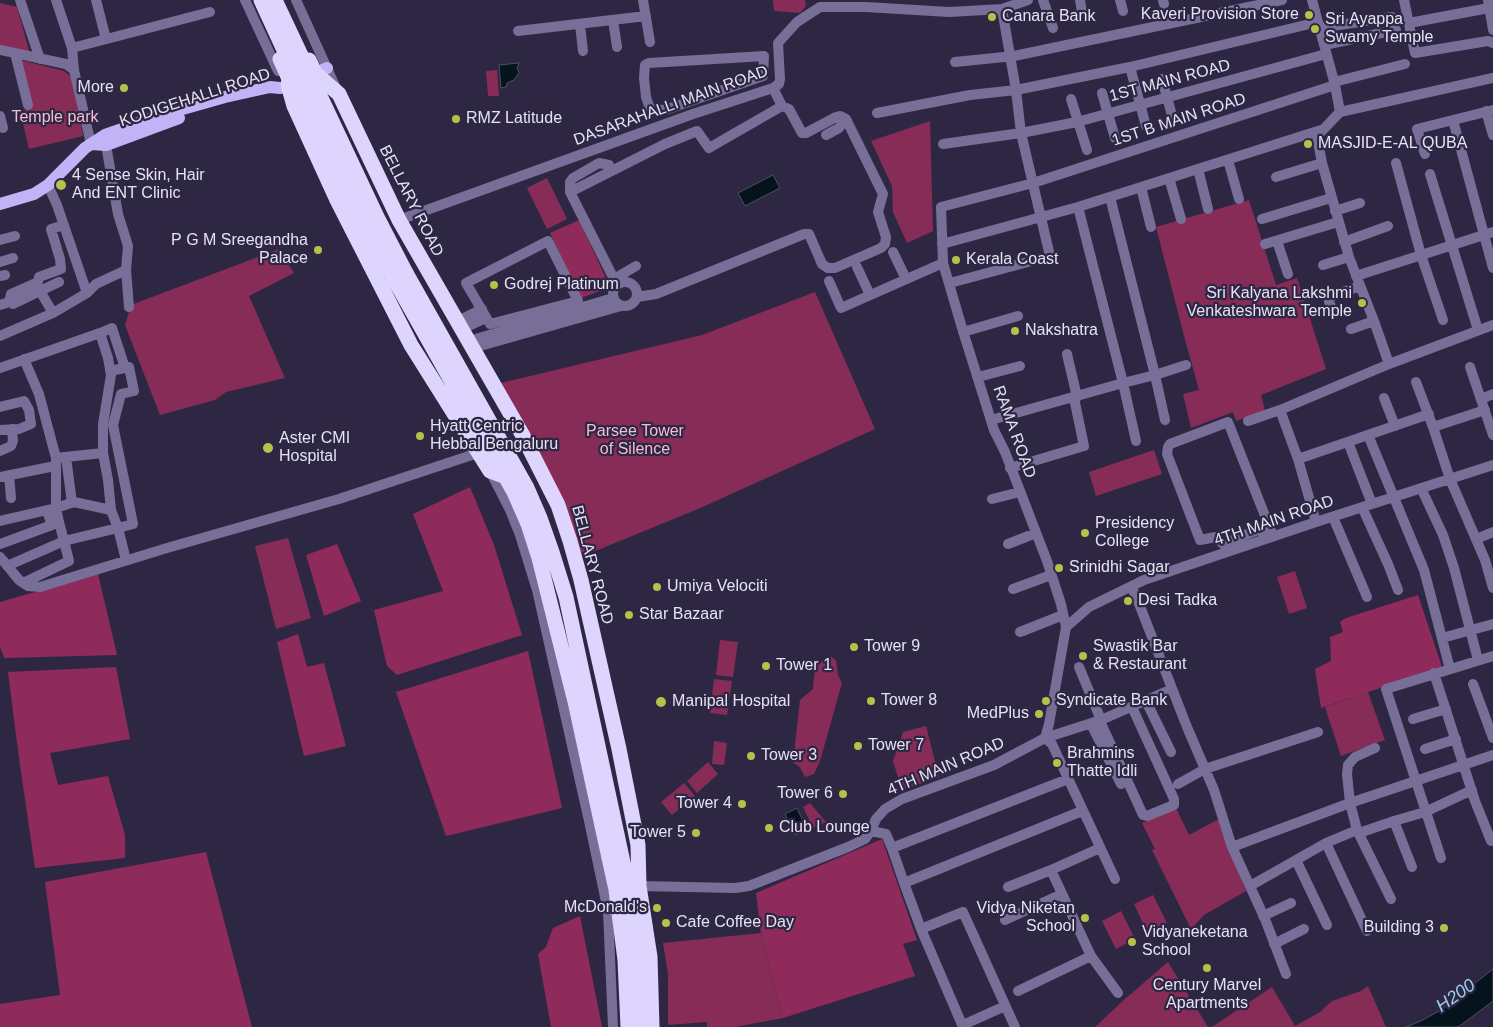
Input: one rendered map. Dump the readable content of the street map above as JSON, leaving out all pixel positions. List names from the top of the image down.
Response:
{
  "streets": {
    "highway": ["BELLARY ROAD"],
    "main road": ["KODIGEHALLI ROAD"],
    "street": [
      "1ST MAIN ROAD",
      "DASARAHALLI MAIN ROAD",
      "1ST B MAIN ROAD",
      "RAMA ROAD",
      "4TH MAIN ROAD"
    ]
  },
  "crossings": [
    ["KODIGEHALLI ROAD", "BELLARY ROAD"],
    ["DASARAHALLI MAIN ROAD", "BELLARY ROAD"],
    ["1ST B MAIN ROAD", "RAMA ROAD"],
    ["BELLARY ROAD", "4TH MAIN ROAD"],
    ["RAMA ROAD", "4TH MAIN ROAD"]
  ],
  "water": ["H200"],
  "parks": ["Temple park", "Parsee Tower of Silence"],
  "places": [
    "Kaveri Provision Store",
    "Canara Bank",
    "Sri Ayappa Swamy Temple",
    "More",
    "RMZ Latitude",
    "MASJID-E-AL QUBA",
    "4 Sense Skin, Hair And ENT Clinic",
    "P G M Sreegandha Palace",
    "Kerala Coast",
    "Godrej Platinum",
    "Sri Kalyana Lakshmi Venkateshwara Temple",
    "Nakshatra",
    "Hyatt Centric Hebbal Bengaluru",
    "Aster CMI Hospital",
    "Presidency College",
    "Srinidhi Sagar",
    "Umiya Velociti",
    "Desi Tadka",
    "Star Bazaar",
    "Tower 9",
    "Swastik Bar & Restaurant",
    "Tower 1",
    "Tower 8",
    "Syndicate Bank",
    "Manipal Hospital",
    "MedPlus",
    "Tower 7",
    "Tower 3",
    "Brahmins Thatte Idli",
    "Tower 6",
    "Tower 4",
    "Club Lounge",
    "Tower 5",
    "McDonald's",
    "Vidya Niketan School",
    "Cafe Coffee Day",
    "Building 3",
    "Vidyaneketana School",
    "Century Marvel Apartments"
  ]
}
